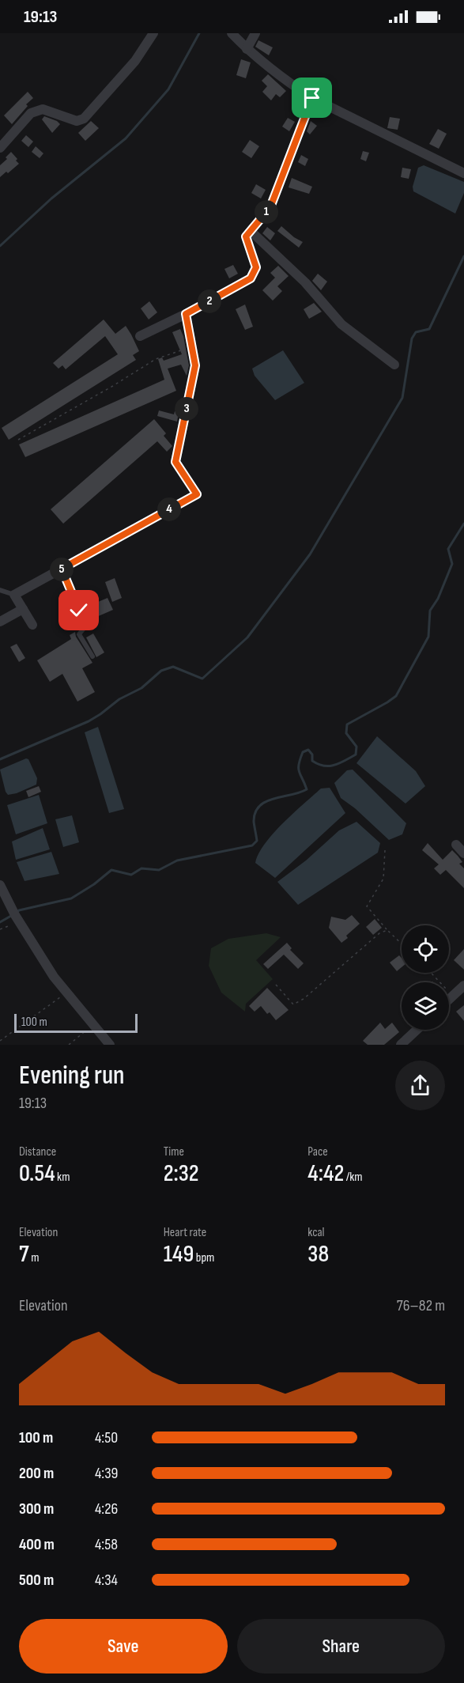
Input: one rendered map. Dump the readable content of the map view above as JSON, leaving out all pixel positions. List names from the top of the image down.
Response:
{
  "scale_bar": "100 m",
  "page": {
    "status": "19:13",
    "pins": [
      "1",
      "2",
      "3",
      "4",
      "5"
    ],
    "scale": "100 m",
    "heading": ["Evening run", "19:13"],
    "stats": [
      ["Distance", "0.54 km"],
      ["Time", "2:32"],
      ["Pace", "4:42 /km"],
      ["Elevation", "7 m"],
      ["Heart rate", "149 bpm"],
      ["kcal", "38"]
    ],
    "chart": ["Elevation", "76–82 m"],
    "list": [
      {
        "name": "100 m",
        "note": "4:50"
      },
      {
        "name": "200 m",
        "note": "4:39"
      },
      {
        "name": "300 m",
        "note": "4:26"
      },
      {
        "name": "400 m",
        "note": "4:58"
      },
      {
        "name": "500 m",
        "note": "4:34"
      }
    ],
    "buttons": ["Save", "Share"]
  }
}
